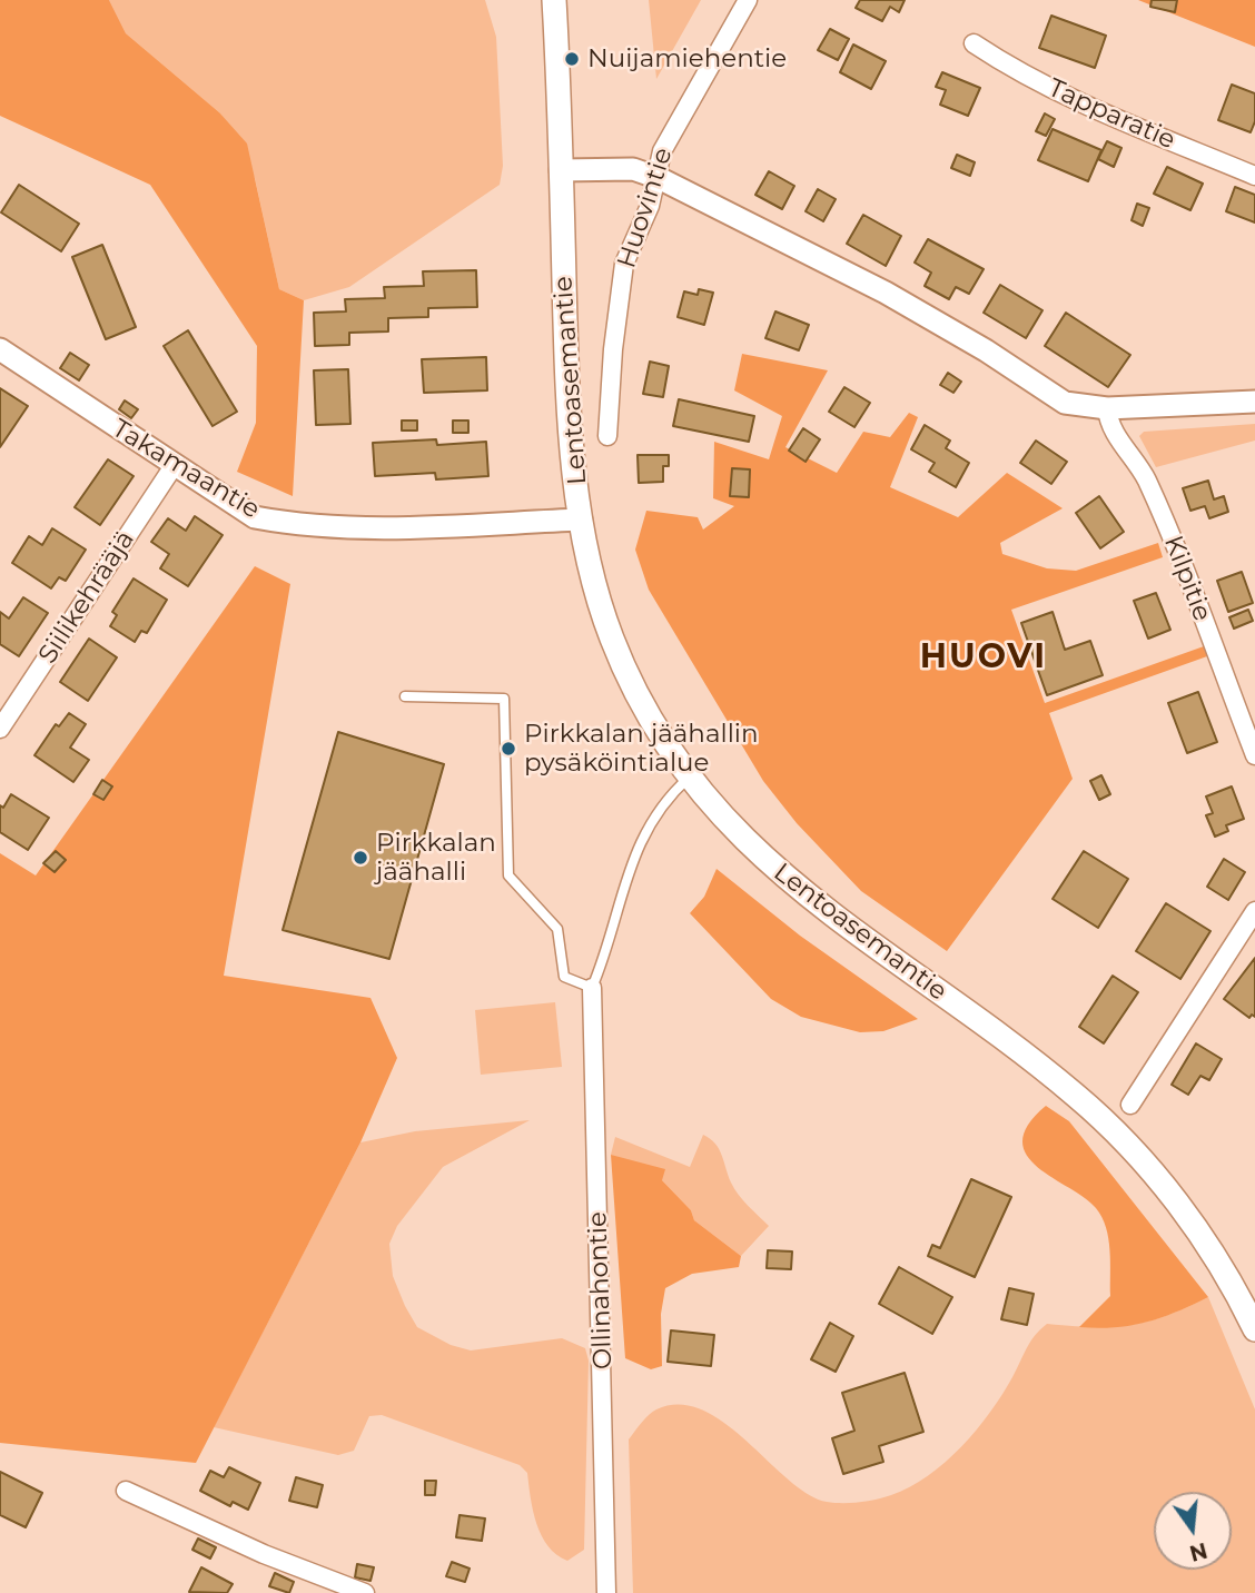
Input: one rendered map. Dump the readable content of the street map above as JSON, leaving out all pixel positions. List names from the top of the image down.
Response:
{
  "streets": {
    "main road": ["Lentoasemantie"],
    "street": [
      "Tapparatie",
      "Huovintie",
      "Takamaantie",
      "Kilpitie",
      "Siilikehrääjä",
      "Ollinahontie"
    ]
  },
  "crossings": [
    ["Lentoasemantie", "Takamaantie"],
    ["Takamaantie", "Siilikehrääjä"]
  ],
  "districts": ["HUOVI"],
  "places": ["Nuijamiehentie", "Pirkkalan jäähallin pysäköintialue", "Pirkkalan jäähalli"],
  "north": "bottom"
}
